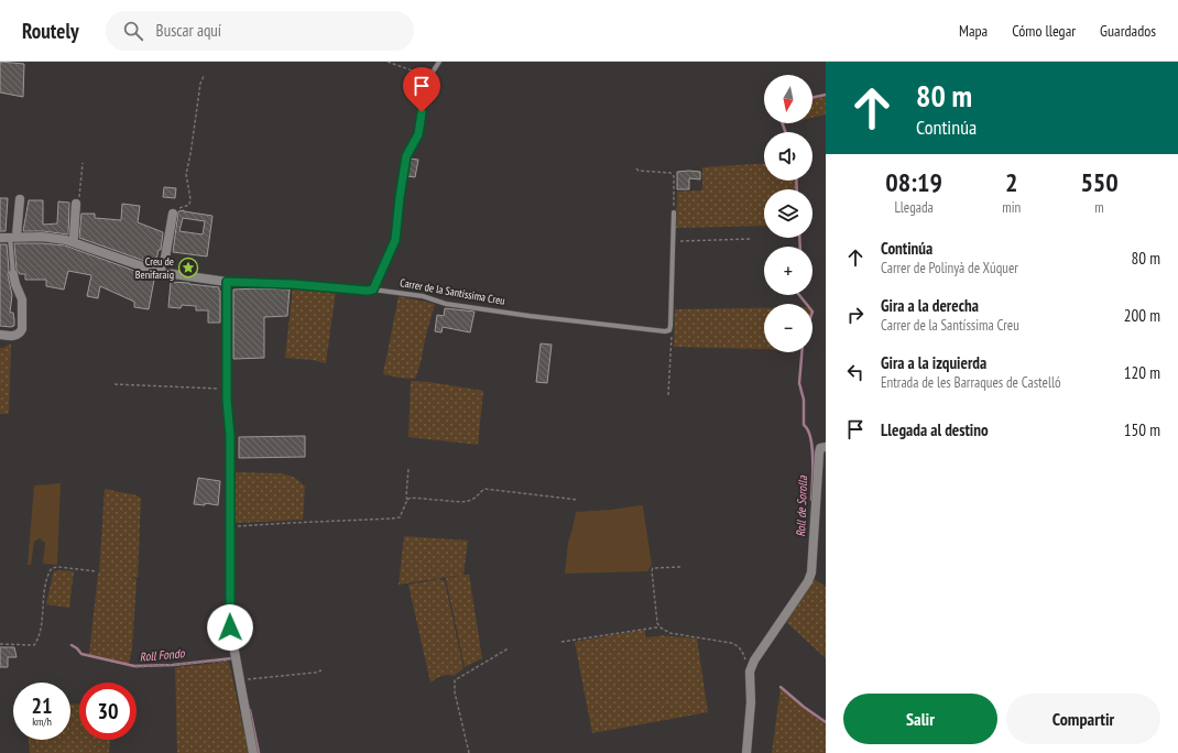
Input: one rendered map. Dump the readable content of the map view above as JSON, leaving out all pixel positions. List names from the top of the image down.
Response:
{
  "streets": {
    "street": ["Carrer de la Santíssima Creu"]
  },
  "water": ["Roll de Sorolla", "Roll Fondo"],
  "places": {
    "place": ["Creu de Benifaraig"]
  },
  "north": "bottom",
  "page": {
    "header": "Routely",
    "search": "Buscar aquí",
    "nav": ["Mapa", "Cómo llegar", "Guardados"],
    "turn": ["80 m", "Continúa"],
    "map_buttons": ["+", "−"],
    "eta": [
      "08:19",
      "Llegada",
      "2",
      "min",
      "550",
      "m"
    ],
    "list": [
      {
        "name": "Continúa",
        "note": "Carrer de Polinyà de Xúquer",
        "value": "80 m"
      },
      {
        "name": "Gira a la derecha",
        "note": "Carrer de la Santíssima Creu",
        "value": "200 m"
      },
      {
        "name": "Gira a la izquierda",
        "note": "Entrada de les Barraques de Castelló",
        "value": "120 m"
      },
      {
        "name": "Llegada al destino",
        "value": "150 m"
      }
    ],
    "speed": "21 km/h",
    "limit": "30",
    "buttons": ["Salir", "Compartir"]
  }
}
